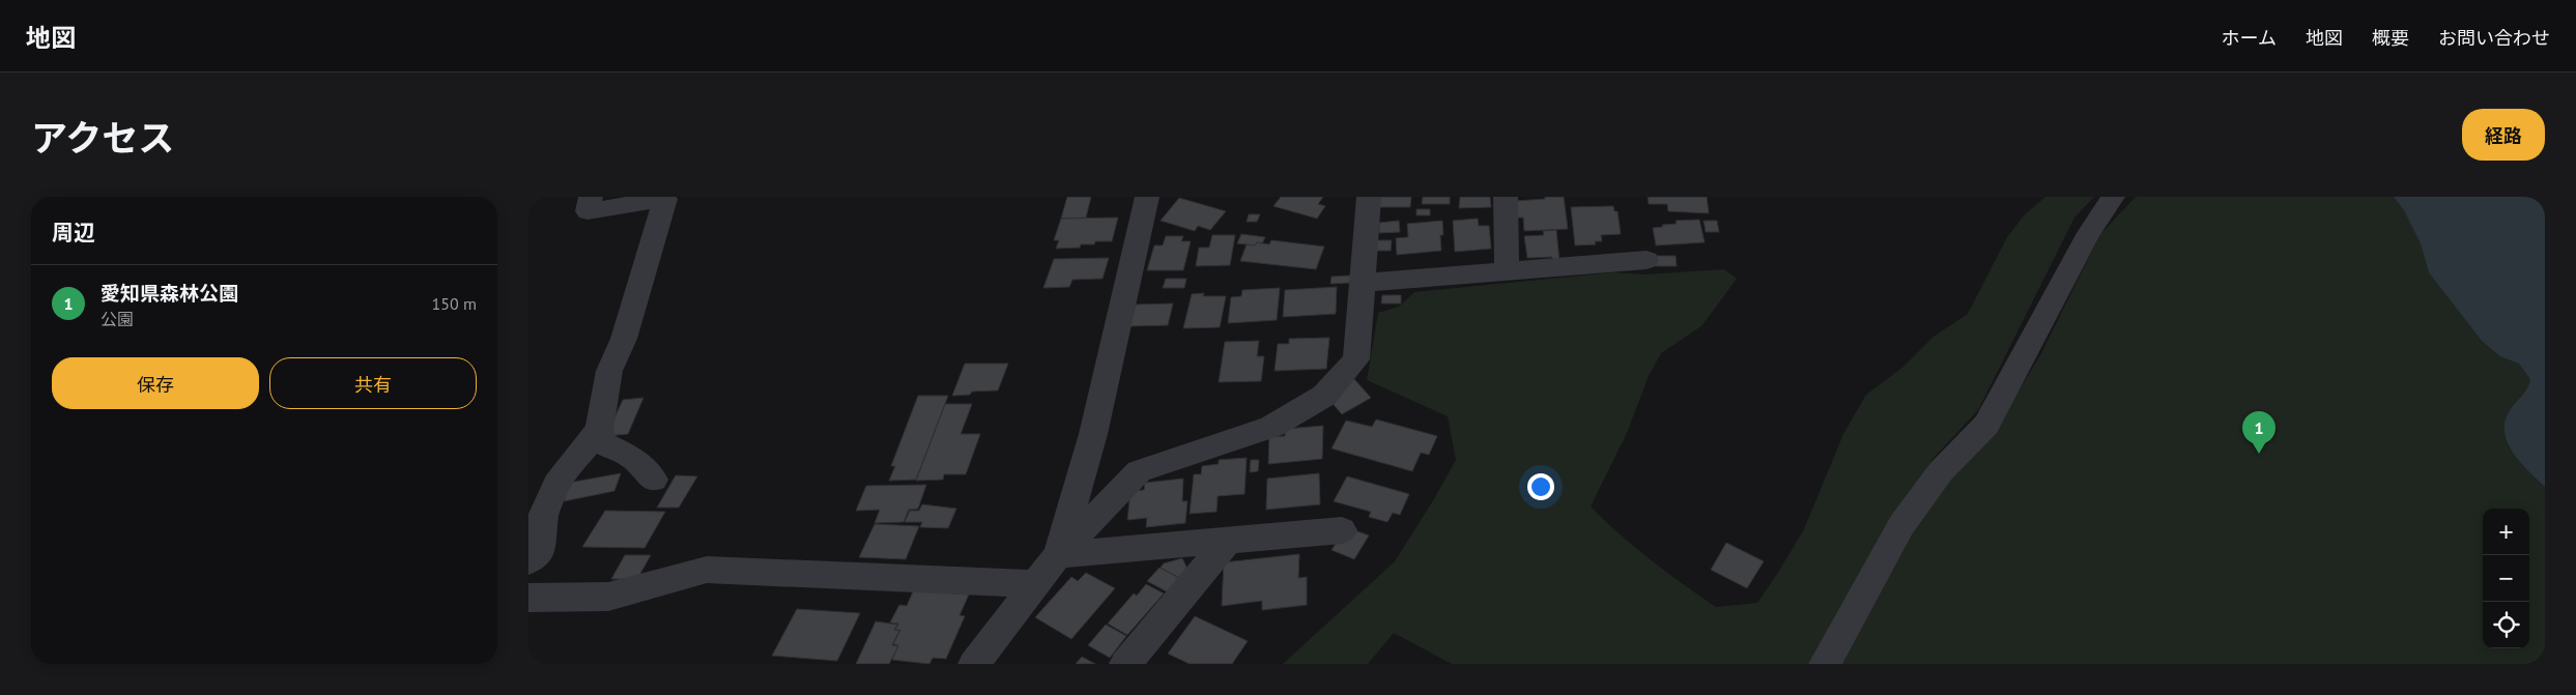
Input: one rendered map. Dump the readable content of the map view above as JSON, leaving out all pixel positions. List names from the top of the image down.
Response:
{
  "page": {
    "header": "地図",
    "nav": [
      "ホーム",
      "地図",
      "概要",
      "お問い合わせ"
    ],
    "title": "アクセス",
    "buttons": [
      "経路",
      ["保存", "共有"]
    ],
    "heading": "周辺",
    "list": [
      {
        "mark": "1",
        "name": "愛知県森林公園",
        "note": "公園",
        "value": "150 m"
      }
    ],
    "pins": "1",
    "map_buttons": ["+", "−"]
  }
}
